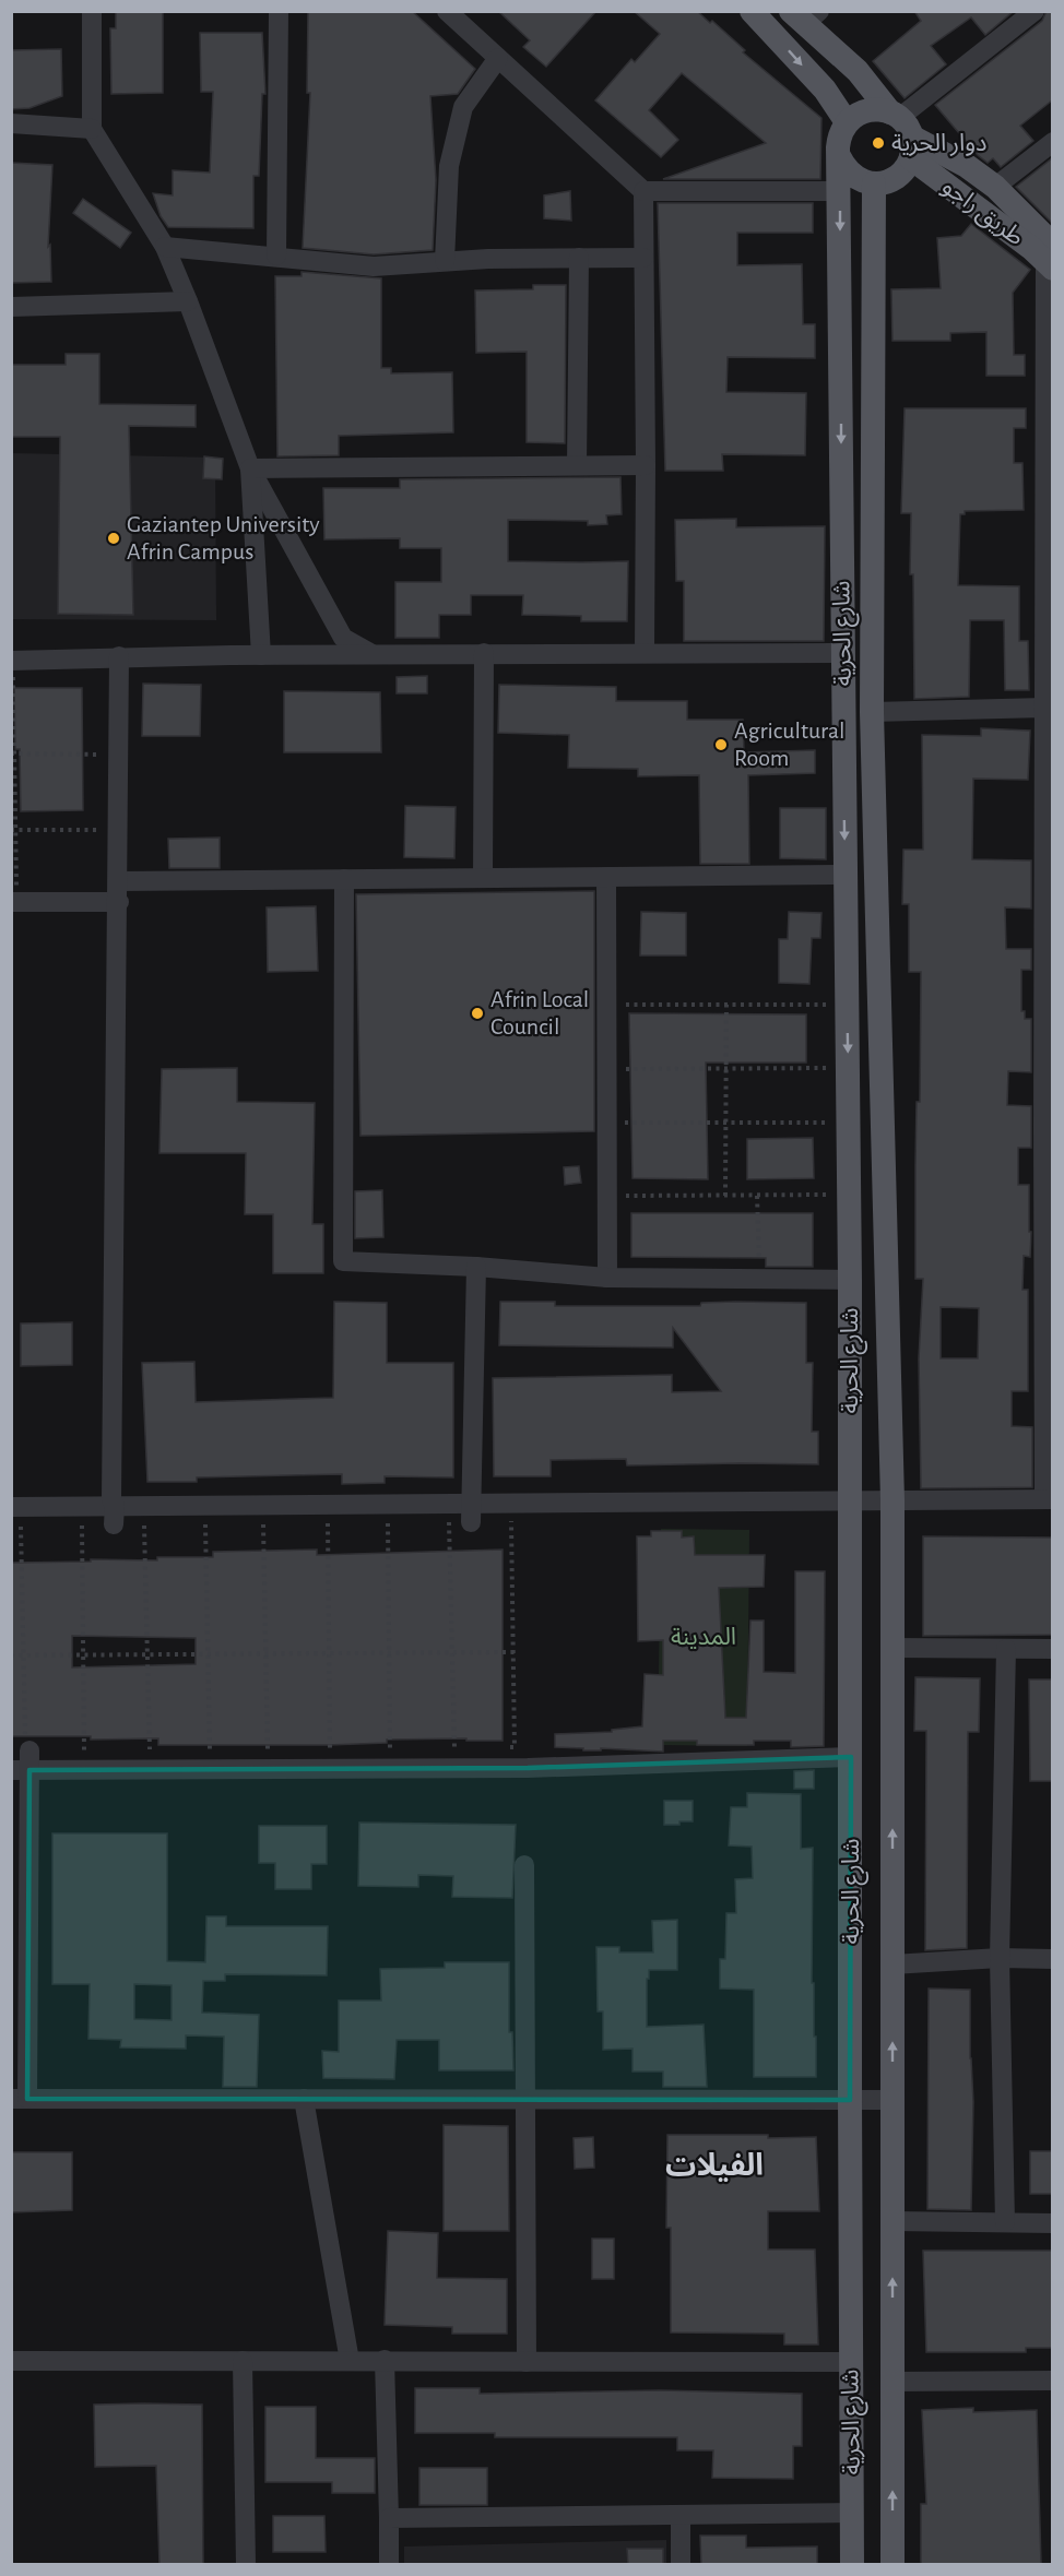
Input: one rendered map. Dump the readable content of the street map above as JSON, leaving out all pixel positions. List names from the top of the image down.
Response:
{
  "streets": {
    "main road": ["طريق راجو", "شارع الحرية"]
  },
  "crossings": [
    ["طريق راجو", "شارع الحرية"]
  ],
  "districts": ["الفيلات"],
  "parks": ["المدينة"],
  "places": [
    "دوار الحرية",
    "Gaziantep University Afrin Campus",
    "Agricultural Room",
    "Afrin Local Council"
  ]
}
